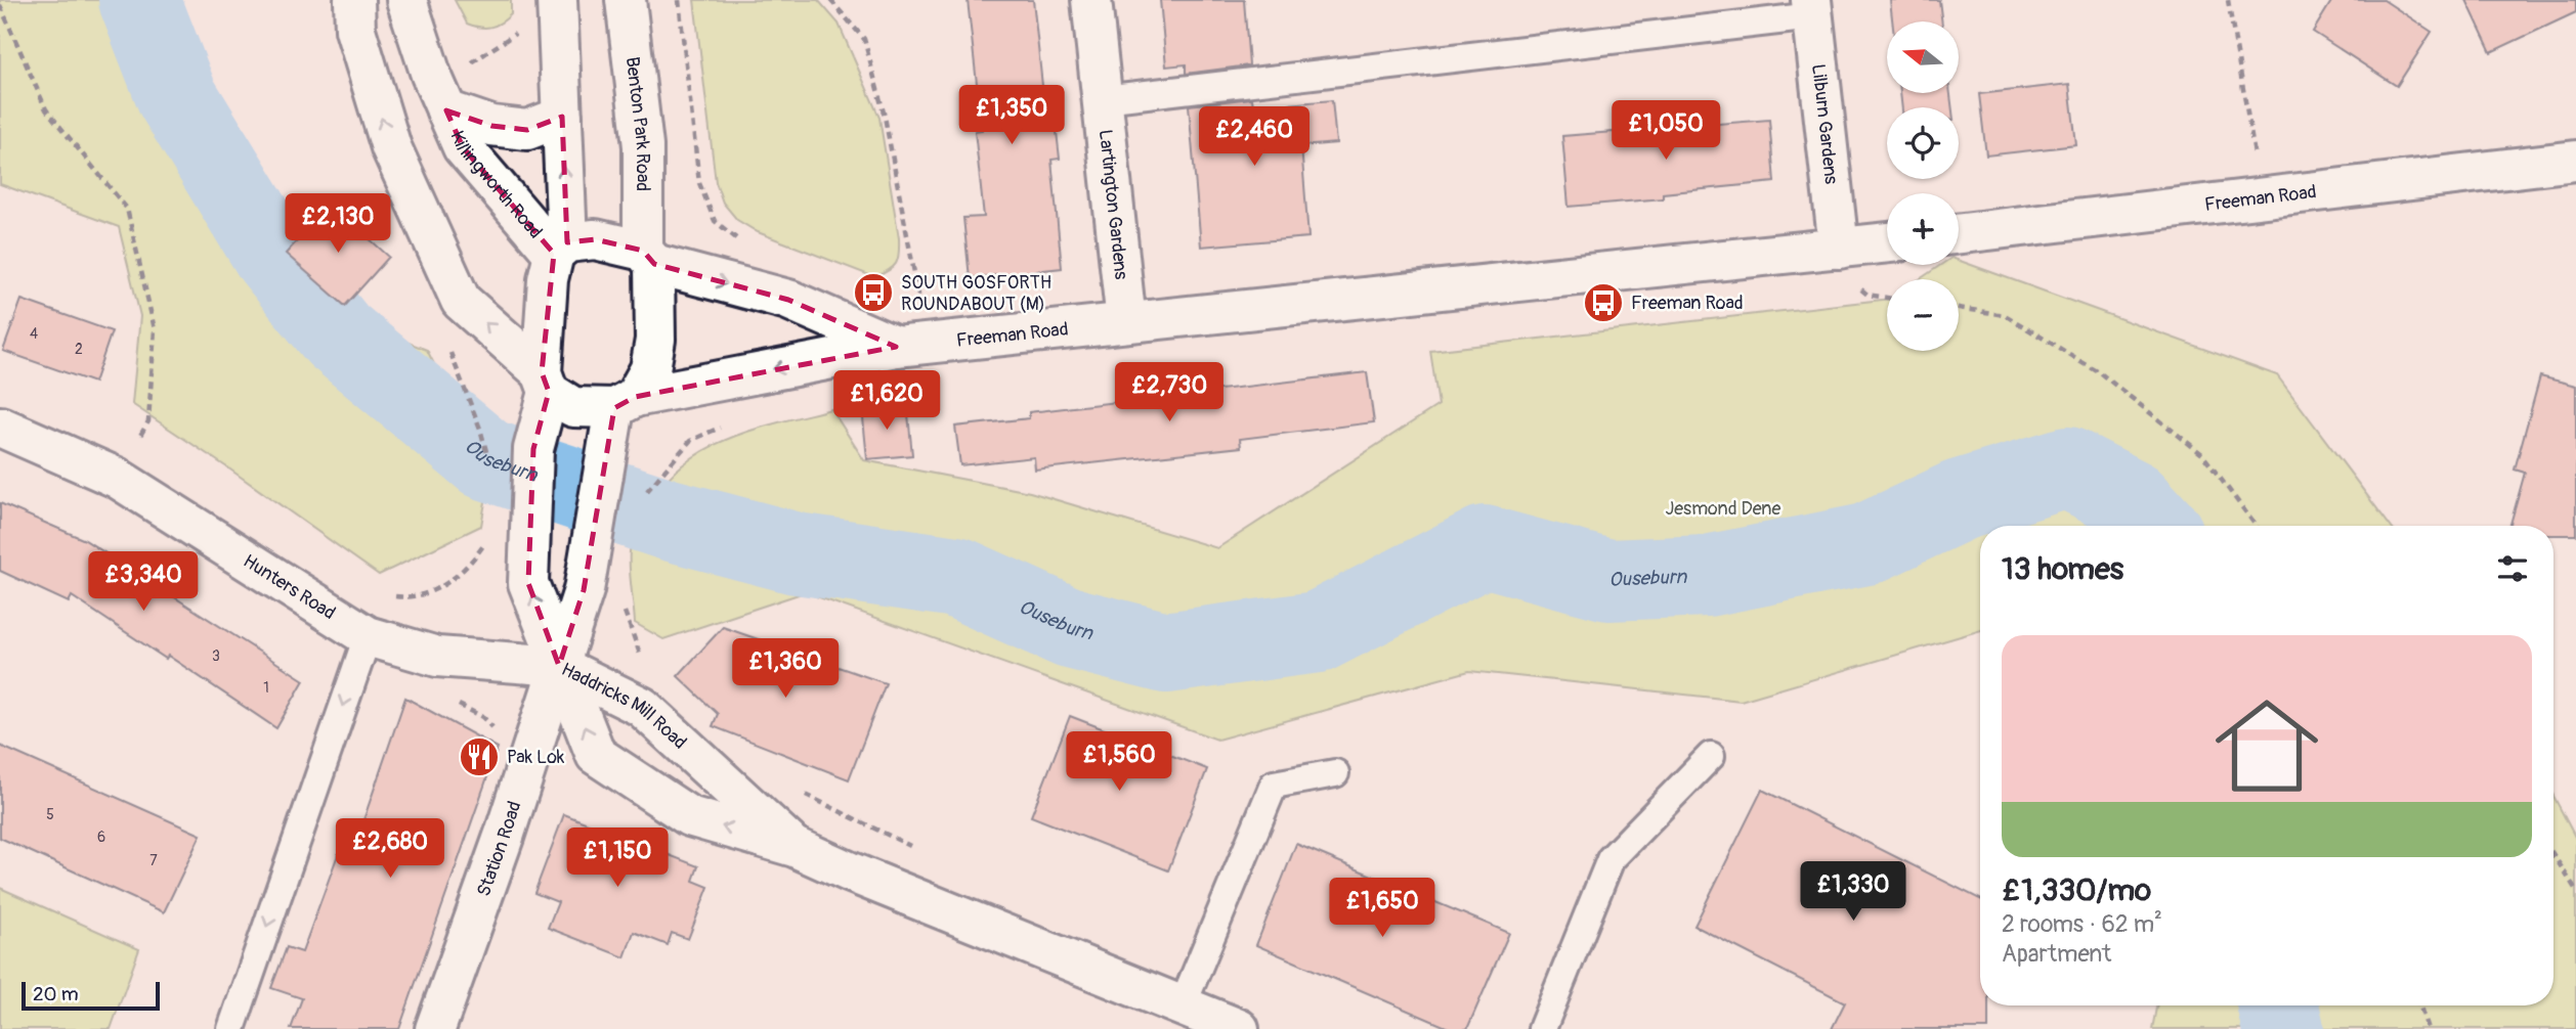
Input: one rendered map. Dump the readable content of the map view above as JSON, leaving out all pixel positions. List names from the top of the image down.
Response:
{
  "streets": {
    "main road": [
      "Lilburn Gardens",
      "Benton Park Road",
      "Killingworth Road",
      "Freeman Road",
      "Lartington Gardens",
      "Hunters Road",
      "Haddricks Mill Road",
      "Station Road"
    ]
  },
  "crossings": [
    ["Lilburn Gardens", "Freeman Road"],
    ["Benton Park Road", "Killingworth Road"],
    ["Benton Park Road", "Freeman Road"],
    ["Benton Park Road", "Station Road"],
    ["Killingworth Road", "Freeman Road"],
    ["Killingworth Road", "Station Road"],
    ["Freeman Road", "Lartington Gardens"],
    ["Freeman Road", "Station Road"],
    ["Hunters Road", "Haddricks Mill Road"],
    ["Hunters Road", "Station Road"],
    ["Haddricks Mill Road", "Station Road"]
  ],
  "water": ["Ouseburn"],
  "parks": ["Jesmond Dene"],
  "places": {
    "bus stop": ["SOUTH GOSFORTH ROUNDABOUT (M)", "Freeman Road"],
    "restaurant": ["Pak Lok"]
  },
  "house_numbers": [
    "4",
    "2",
    "3",
    "1",
    "5",
    "6",
    "7"
  ],
  "scale_bar": "20 m",
  "north": "left",
  "page": {
    "map_buttons": ["+", "−"],
    "price": [
      "£1,350",
      "£1,050",
      "£2,460",
      "£2,130",
      "£2,730",
      "£1,620",
      "£3,340",
      "£1,360",
      "£1,560",
      "£2,680",
      "£1,150",
      "£1,330",
      "£1,650"
    ],
    "heading": "13 homes",
    "list": [
      {
        "name": "£1,330/mo",
        "note": "2 rooms · 62 m² · Apartment"
      }
    ],
    "scale": "20 m"
  }
}
